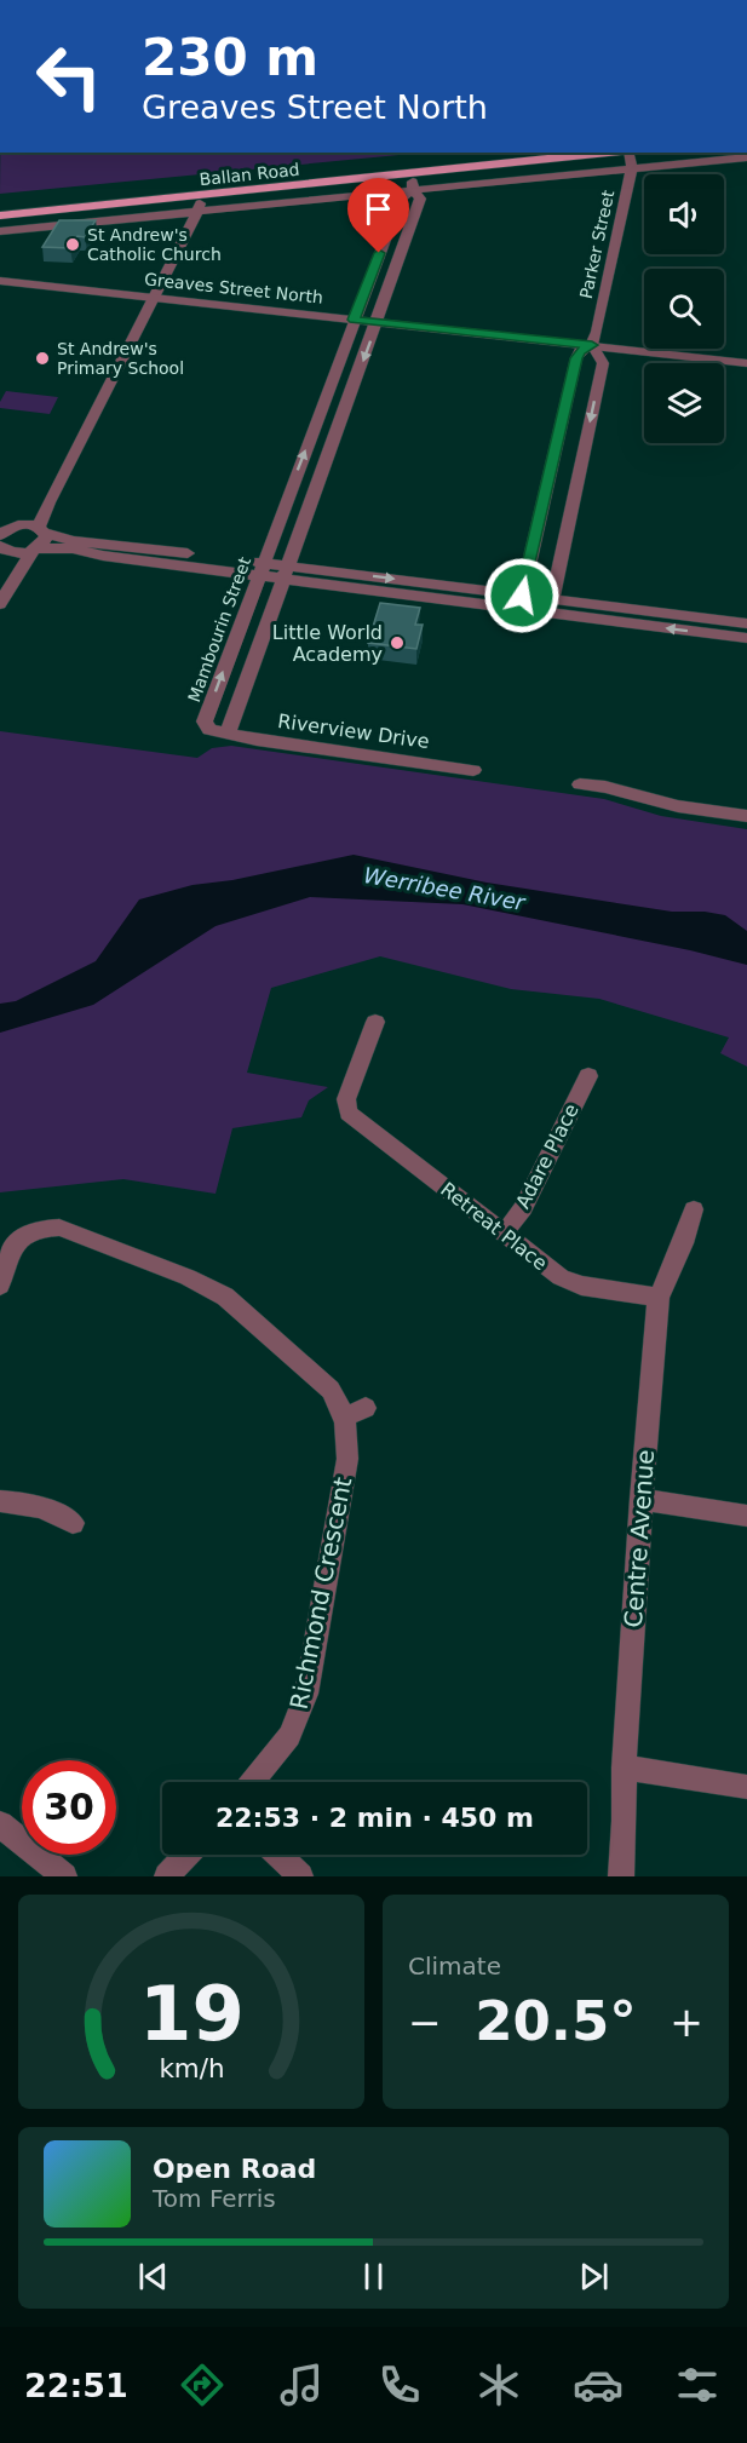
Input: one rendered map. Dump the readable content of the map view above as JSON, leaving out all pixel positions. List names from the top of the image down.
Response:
{
  "streets": {
    "main road": ["Ballan Road"],
    "street": [
      "Parker Street",
      "Greaves Street North",
      "Mambourin Street",
      "Riverview Drive",
      "Adare Place",
      "Retreat Place",
      "Centre Avenue",
      "Richmond Crescent"
    ]
  },
  "crossings": [
    ["Parker Street", "Greaves Street North"],
    ["Greaves Street North", "Mambourin Street"],
    ["Mambourin Street", "Riverview Drive"],
    ["Adare Place", "Retreat Place"],
    ["Retreat Place", "Centre Avenue"]
  ],
  "water": ["Werribee River"],
  "places": ["St Andrew's Catholic Church", "St Andrew's Primary School", "Little World Academy"],
  "page": {
    "turn": ["230 m", "Greaves Street North"],
    "limit": "30",
    "trip": "22:53 · 2 min · 450 m",
    "tile": "Climate",
    "heat": ["−", "20.5°", "+"],
    "song": ["Open Road", "Tom Ferris"],
    "tabs": "22:51",
    "gauge": ["19", "km/h"]
  }
}
